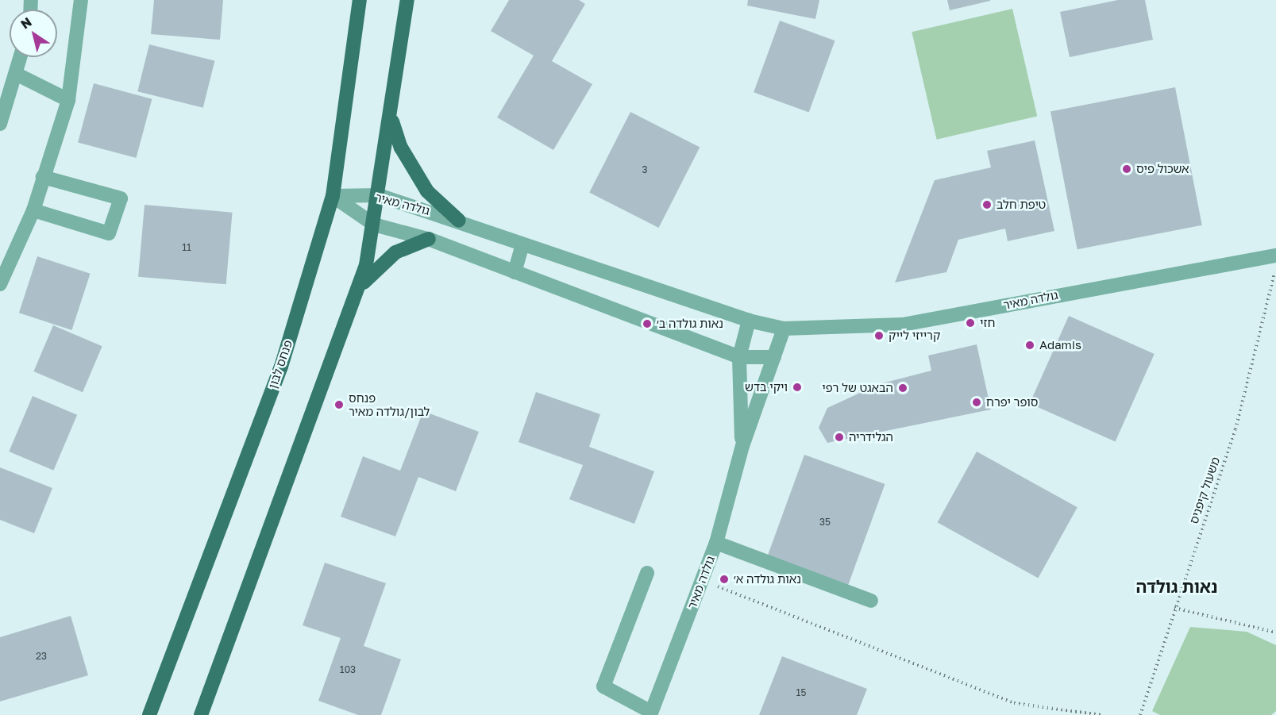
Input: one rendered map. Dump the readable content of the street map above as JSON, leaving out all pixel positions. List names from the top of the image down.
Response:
{
  "streets": {
    "main road": ["פנחס לבון"],
    "street": ["גולדה מאיר"],
    "path": ["משעול קיפניס"]
  },
  "crossings": [
    ["גולדה מאיר", "פנחס לבון"]
  ],
  "districts": ["נאות גולדה"],
  "places": [
    "אשכול פיס",
    "טיפת חלב",
    "חזי",
    "נאות גולדה ב׳",
    "קרייזי לייק",
    "Adamis",
    "ויקי בדש",
    "הבאגט של רפי",
    "סופר יפרח",
    "פנחס לבון/גולדה מאיר",
    "הגלידריה",
    "נאות גולדה א׳"
  ],
  "house_numbers": [
    "3",
    "11",
    "35",
    "23",
    "103",
    "15"
  ],
  "north": "top left"
}
